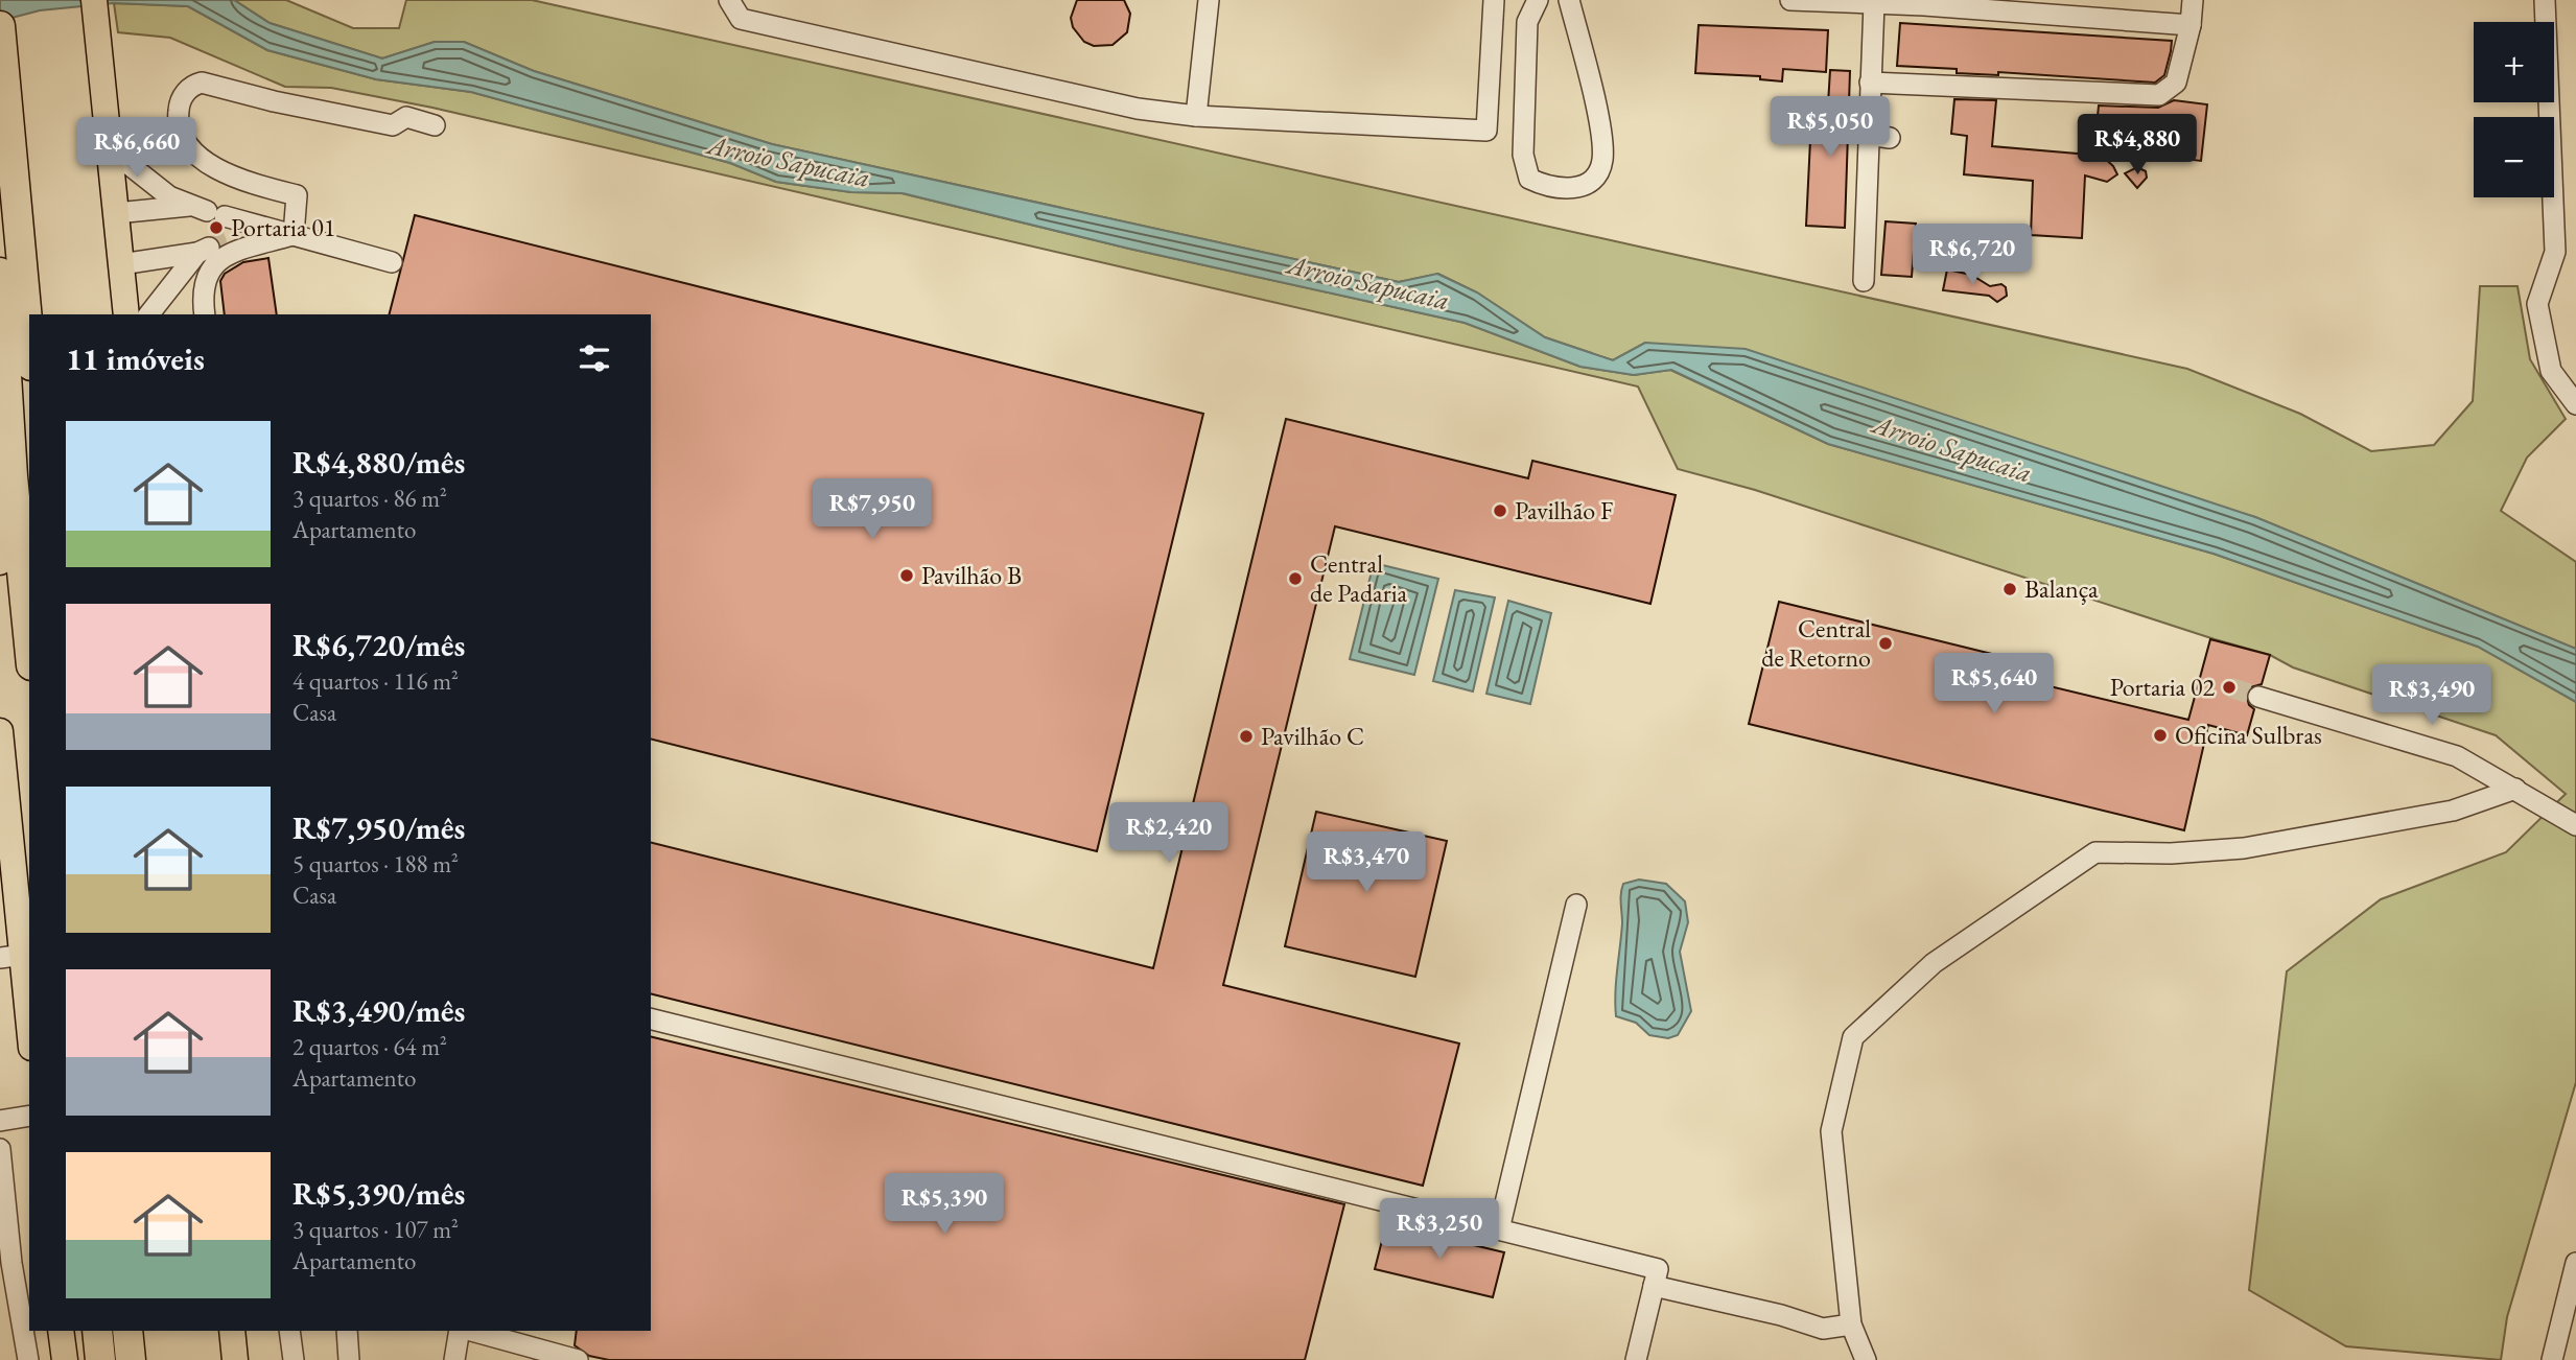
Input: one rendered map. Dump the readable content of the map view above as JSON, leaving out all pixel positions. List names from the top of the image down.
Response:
{
  "water": ["Arroio Sapucaia"],
  "places": [
    "Portaria 01",
    "Pavilhão F",
    "Pavilhão B",
    "Central de Padaria",
    "Balança",
    "Central de Retorno",
    "Portaria 02",
    "Oficina Sulbras",
    "Pavilhão C"
  ],
  "page": {
    "map_buttons": ["+", "−"],
    "price": [
      "R$5,050",
      "R$4,880",
      "R$6,660",
      "R$6,720",
      "R$7,950",
      "R$5,640",
      "R$3,490",
      "R$2,420",
      "R$3,470",
      "R$5,390",
      "R$3,250"
    ],
    "heading": "11 imóveis",
    "list": [
      {
        "name": "R$4,880/mês",
        "note": "3 quartos · 86 m² · Apartamento"
      },
      {
        "name": "R$6,720/mês",
        "note": "4 quartos · 116 m² · Casa"
      },
      {
        "name": "R$7,950/mês",
        "note": "5 quartos · 188 m² · Casa"
      },
      {
        "name": "R$3,490/mês",
        "note": "2 quartos · 64 m² · Apartamento"
      },
      {
        "name": "R$5,390/mês",
        "note": "3 quartos · 107 m² · Apartamento"
      }
    ]
  }
}
